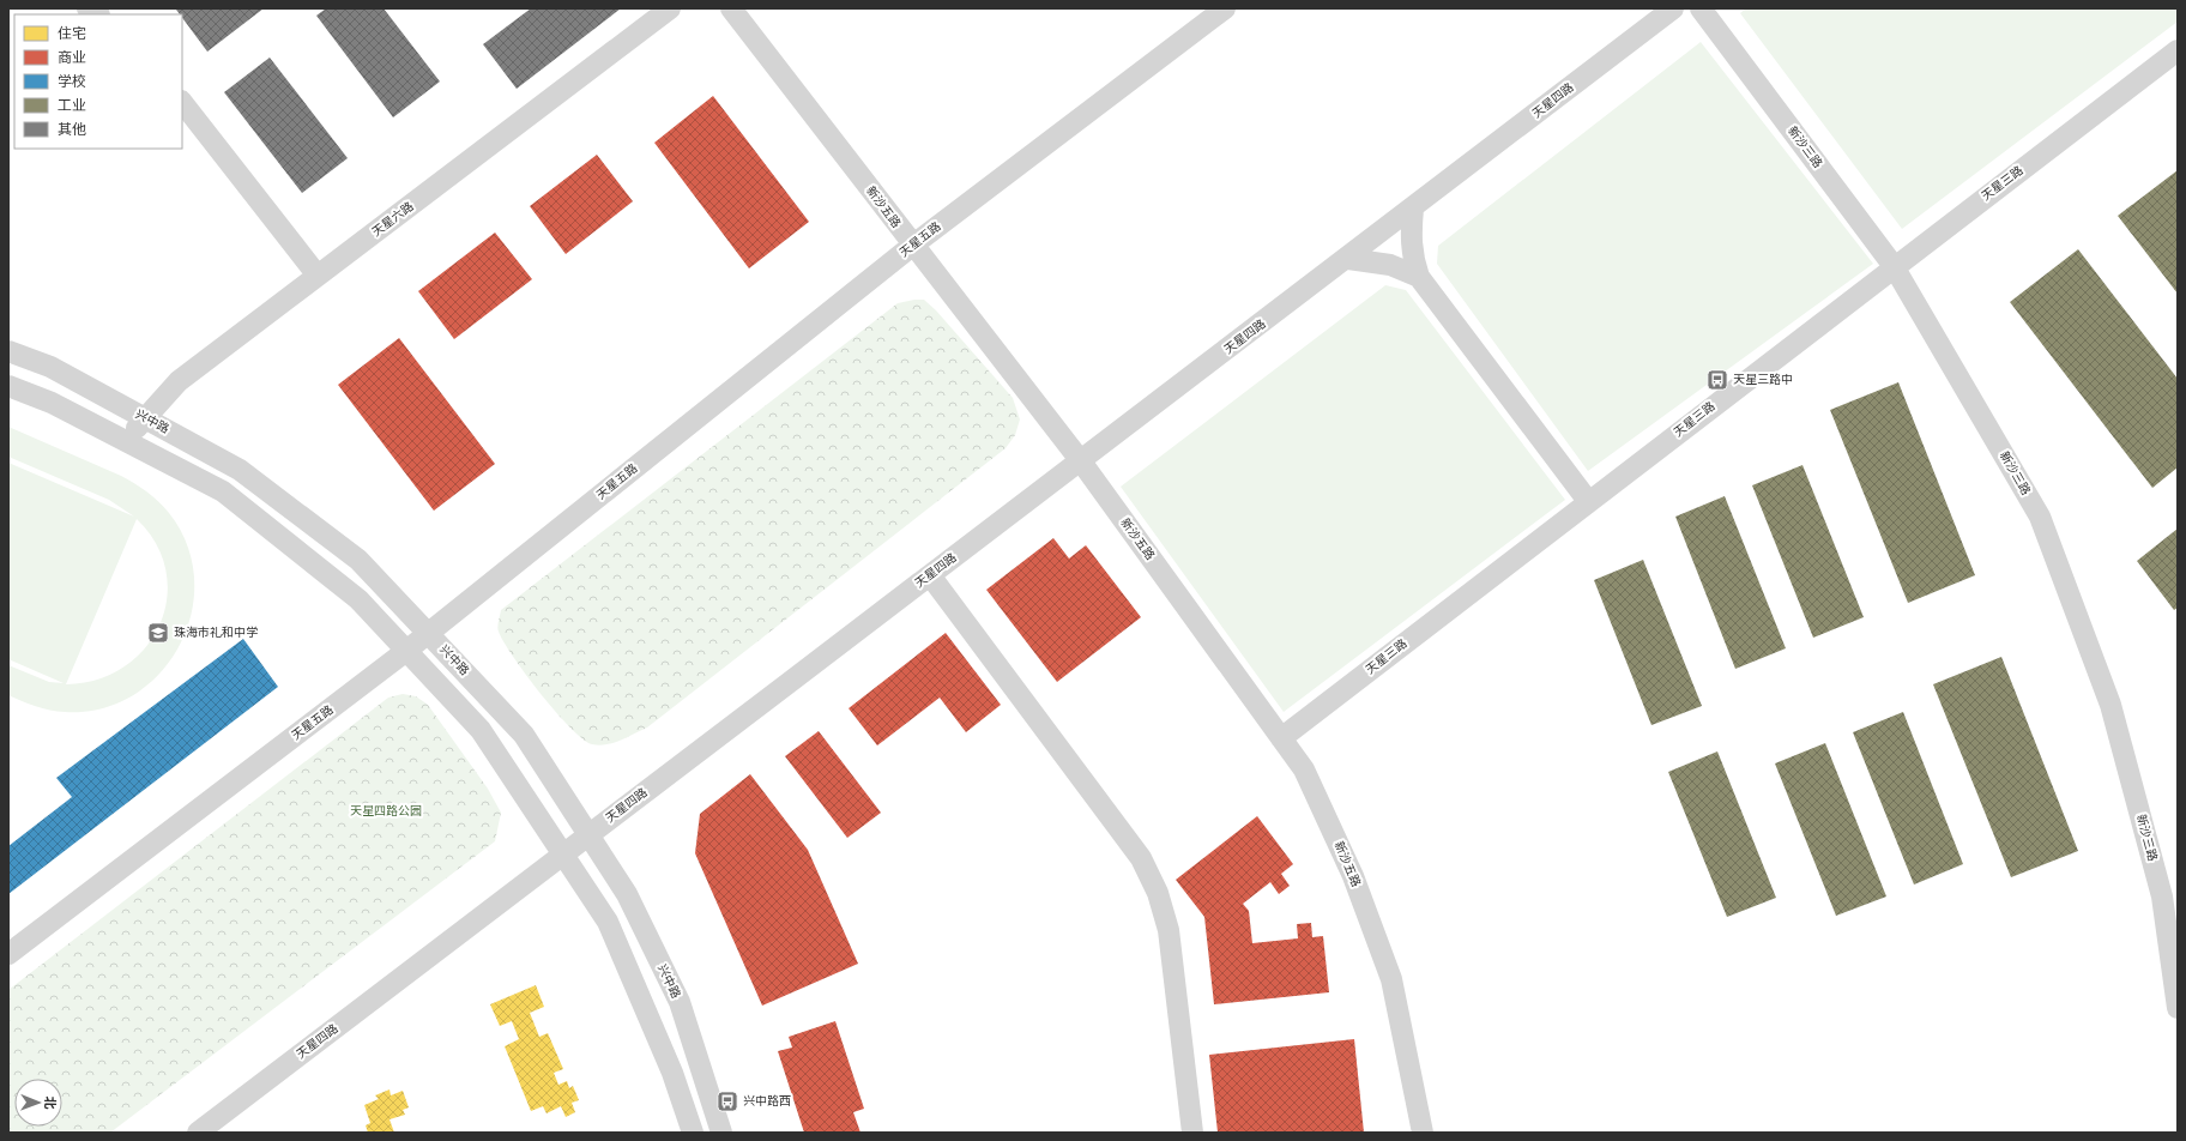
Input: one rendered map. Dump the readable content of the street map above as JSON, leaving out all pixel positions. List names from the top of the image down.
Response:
{
  "streets": {
    "street": [
      "天星四路",
      "新沙三路",
      "天星三路",
      "新沙五路",
      "天星六路",
      "天星五路",
      "兴中路"
    ]
  },
  "crossings": [
    ["天星四路", "新沙五路"],
    ["天星四路", "兴中路"],
    ["新沙三路", "天星三路"],
    ["天星三路", "新沙五路"],
    ["新沙五路", "天星五路"],
    ["天星六路", "兴中路"],
    ["天星五路", "兴中路"]
  ],
  "parks": ["天星四路公园"],
  "places": {
    "bus stop": ["天星三路中", "兴中路西"],
    "school or university": ["珠海市礼和中学"]
  },
  "legend": [
    "住宅",
    "商业",
    "学校",
    "工业",
    "其他"
  ],
  "north": "right"
}
